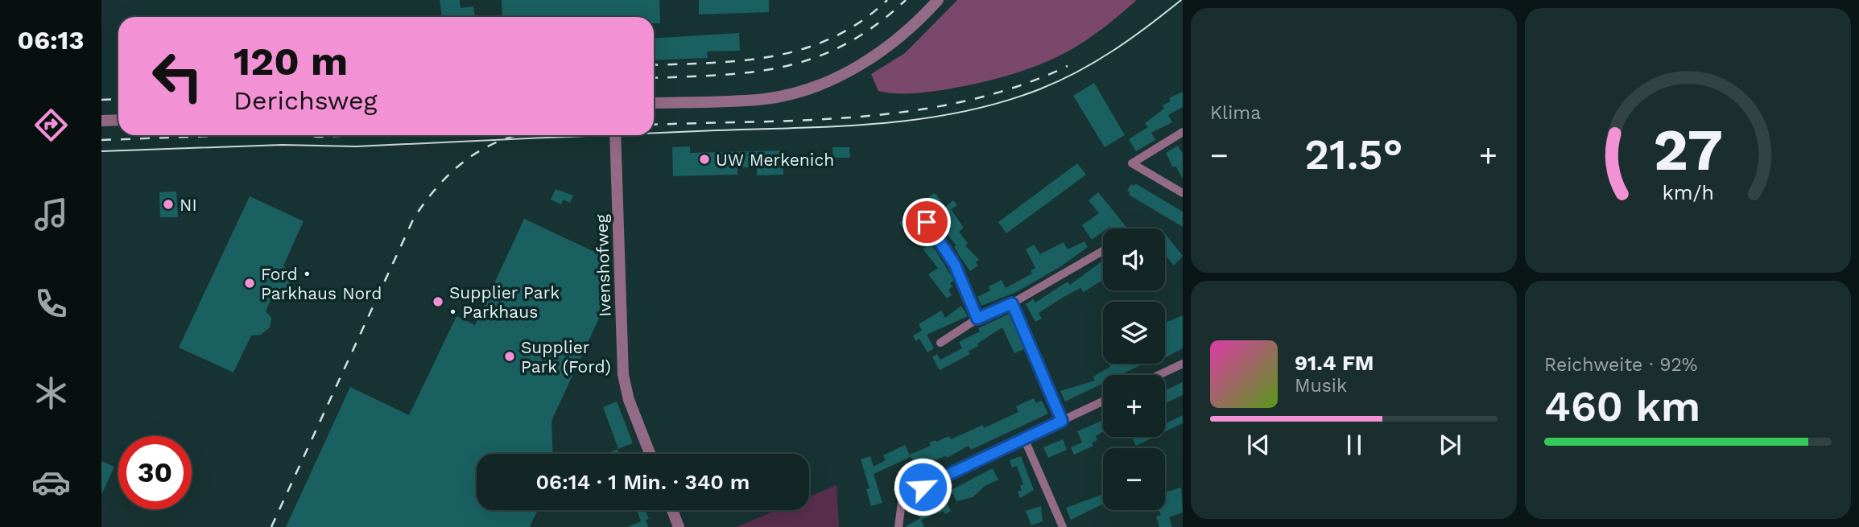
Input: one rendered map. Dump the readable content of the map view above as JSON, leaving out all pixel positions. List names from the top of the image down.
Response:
{
  "streets": {
    "street": ["Ivenshofweg"]
  },
  "places": [
    "UW Merkenich",
    "NI",
    "Ford • Parkhaus Nord",
    "Supplier Park • Parkhaus",
    "Supplier Park (Ford)"
  ],
  "page": {
    "tabs": "06:13",
    "tile": [
      "Klima",
      ["Reichweite · 92%", "460 km"]
    ],
    "turn": ["120 m", "Derichsweg"],
    "heat": ["−", "21.5°", "+"],
    "map_buttons": ["+", "−"],
    "song": ["91.4 FM", "Musik"],
    "limit": "30",
    "trip": "06:14 · 1 Min. · 340 m",
    "gauge": ["27", "km/h"]
  }
}
